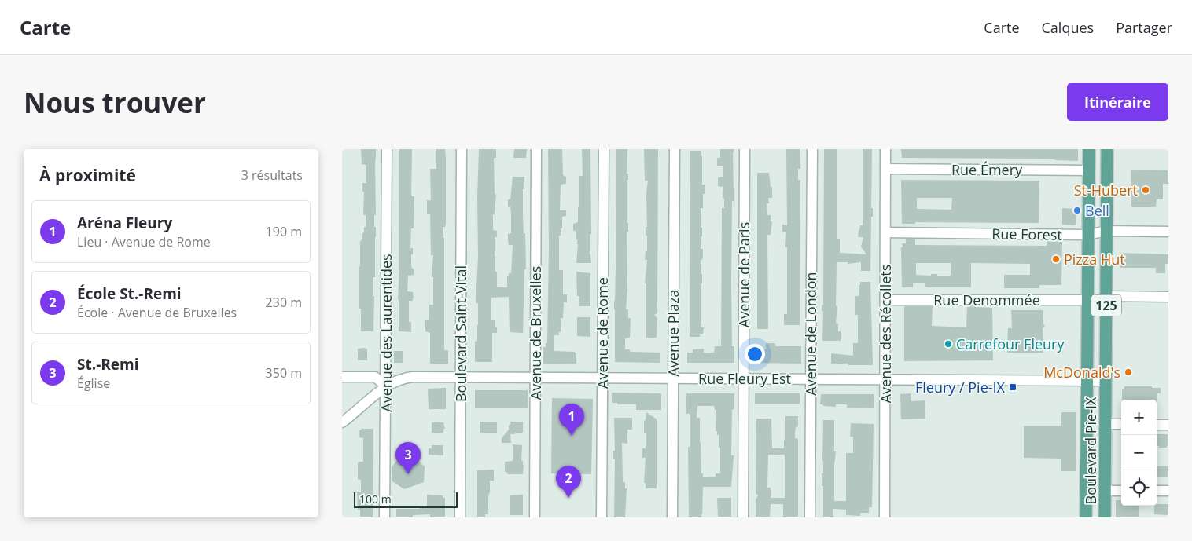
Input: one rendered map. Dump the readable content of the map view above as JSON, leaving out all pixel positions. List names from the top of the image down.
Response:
{
  "streets": {
    "main road": ["125", "Boulevard Pie-IX"],
    "street": [
      "Rue Émery",
      "Rue Forest",
      "Avenue de Paris",
      "Rue Denommée",
      "Avenue des Laurentides",
      "Avenue de Bruxelles",
      "Avenue de Rome",
      "Avenue Plaza",
      "Boulevard Saint-Vital",
      "Avenue de London",
      "Avenue des Récollets",
      "Rue Fleury Est"
    ]
  },
  "crossings": [
    ["Rue Émery", "Avenue des Récollets"],
    ["Rue Émery", "Boulevard Pie-IX"],
    ["Rue Forest", "Avenue des Récollets"],
    ["Rue Forest", "Boulevard Pie-IX"],
    ["Avenue de Paris", "Rue Fleury Est"],
    ["Rue Denommée", "Avenue des Récollets"],
    ["Rue Denommée", "Boulevard Pie-IX"],
    ["Avenue des Laurentides", "Rue Fleury Est"],
    ["Avenue de Bruxelles", "Rue Fleury Est"],
    ["Avenue de Rome", "Rue Fleury Est"],
    ["Avenue Plaza", "Rue Fleury Est"],
    ["Boulevard Saint-Vital", "Rue Fleury Est"],
    ["Avenue de London", "Rue Fleury Est"],
    ["Avenue des Récollets", "Rue Fleury Est"],
    ["Rue Fleury Est", "Boulevard Pie-IX"]
  ],
  "places": {
    "other": [
      "St-Hubert",
      "Bell",
      "Pizza Hut",
      "Carrefour Fleury",
      "McDonald's"
    ],
    "transit": ["Fleury / Pie-IX"]
  },
  "scale_bar": "100 m",
  "page": {
    "header": "Carte",
    "nav": ["Carte", "Calques", "Partager"],
    "buttons": "Itinéraire",
    "title": "Nous trouver",
    "heading": ["À proximité", "3 résultats"],
    "list": [
      {
        "mark": "1",
        "name": "Aréna Fleury",
        "note": "Lieu · Avenue de Rome",
        "value": "190 m"
      },
      {
        "mark": "2",
        "name": "École St.-Remi",
        "note": "École · Avenue de Bruxelles",
        "value": "230 m"
      },
      {
        "mark": "3",
        "name": "St.-Remi",
        "note": "Église",
        "value": "350 m"
      }
    ],
    "map_buttons": ["+", "−"],
    "pins": ["1", "3", "2"],
    "scale": "100 m"
  }
}
